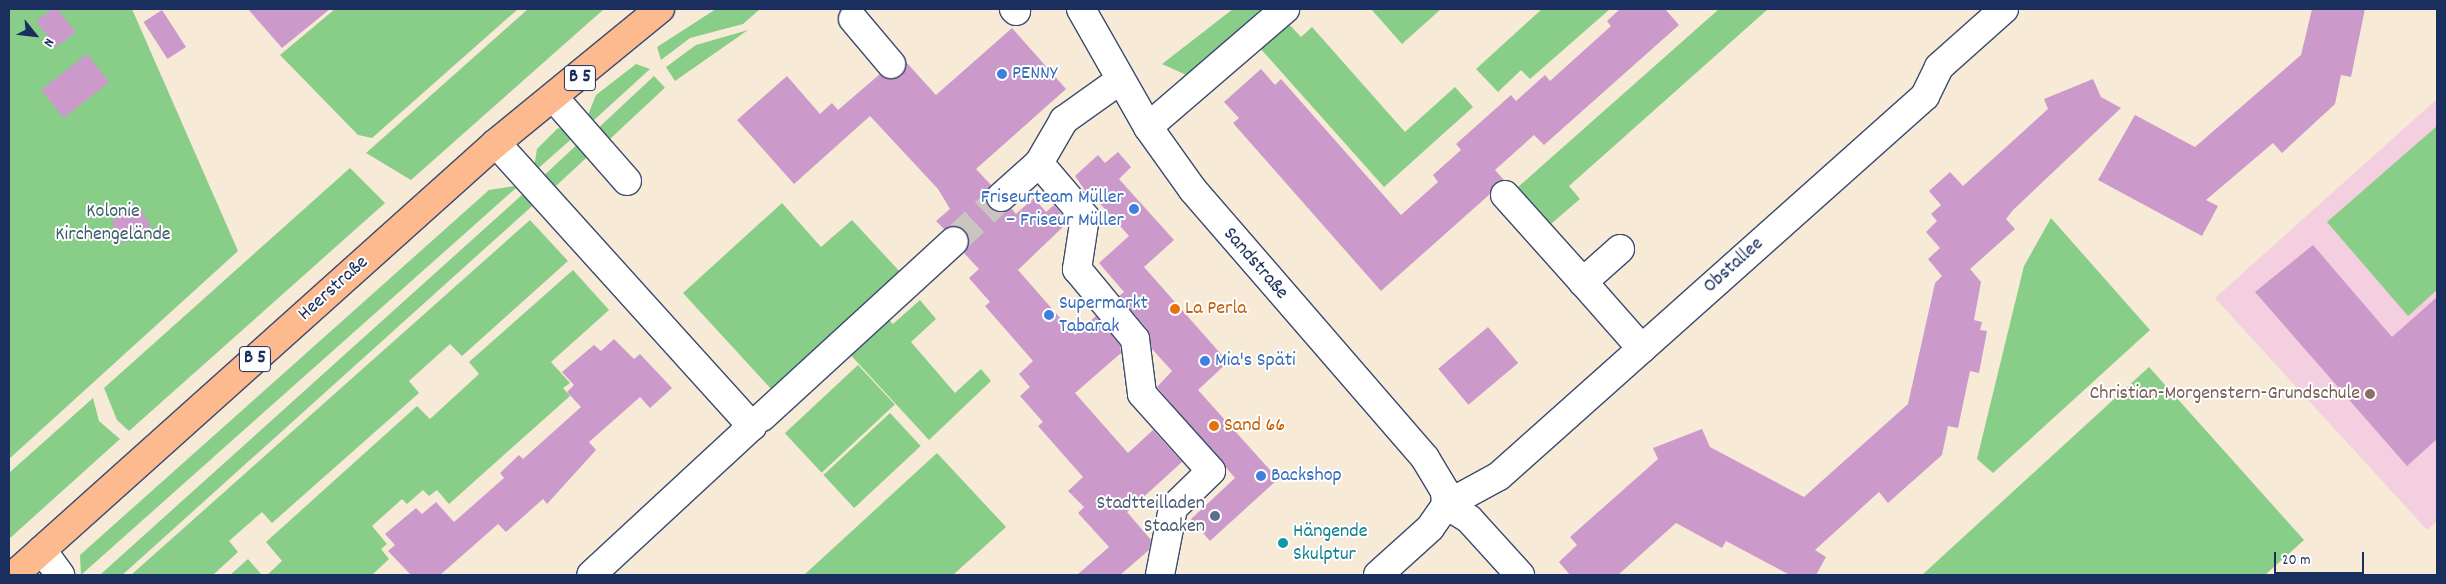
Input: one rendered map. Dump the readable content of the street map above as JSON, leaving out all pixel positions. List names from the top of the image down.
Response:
{
  "streets": {
    "main road": ["B 5", "Heerstraße"],
    "street": ["Sandstraße", "Obstallee"]
  },
  "crossings": [
    ["Sandstraße", "Obstallee"]
  ],
  "parks": ["Kolonie Kirchengelände"],
  "places": [
    "PENNY",
    "Friseurteam Müller – Friseur Müller",
    "La Perla",
    "Supermarkt Tabarak",
    "Mia's Späti",
    "Christian-Morgenstern-Grundschule",
    "Sand 66",
    "Backshop",
    "Stadtteilladen Staaken",
    "Hängende Skulptur"
  ],
  "scale_bar": "20 m",
  "north": "bottom right"
}
